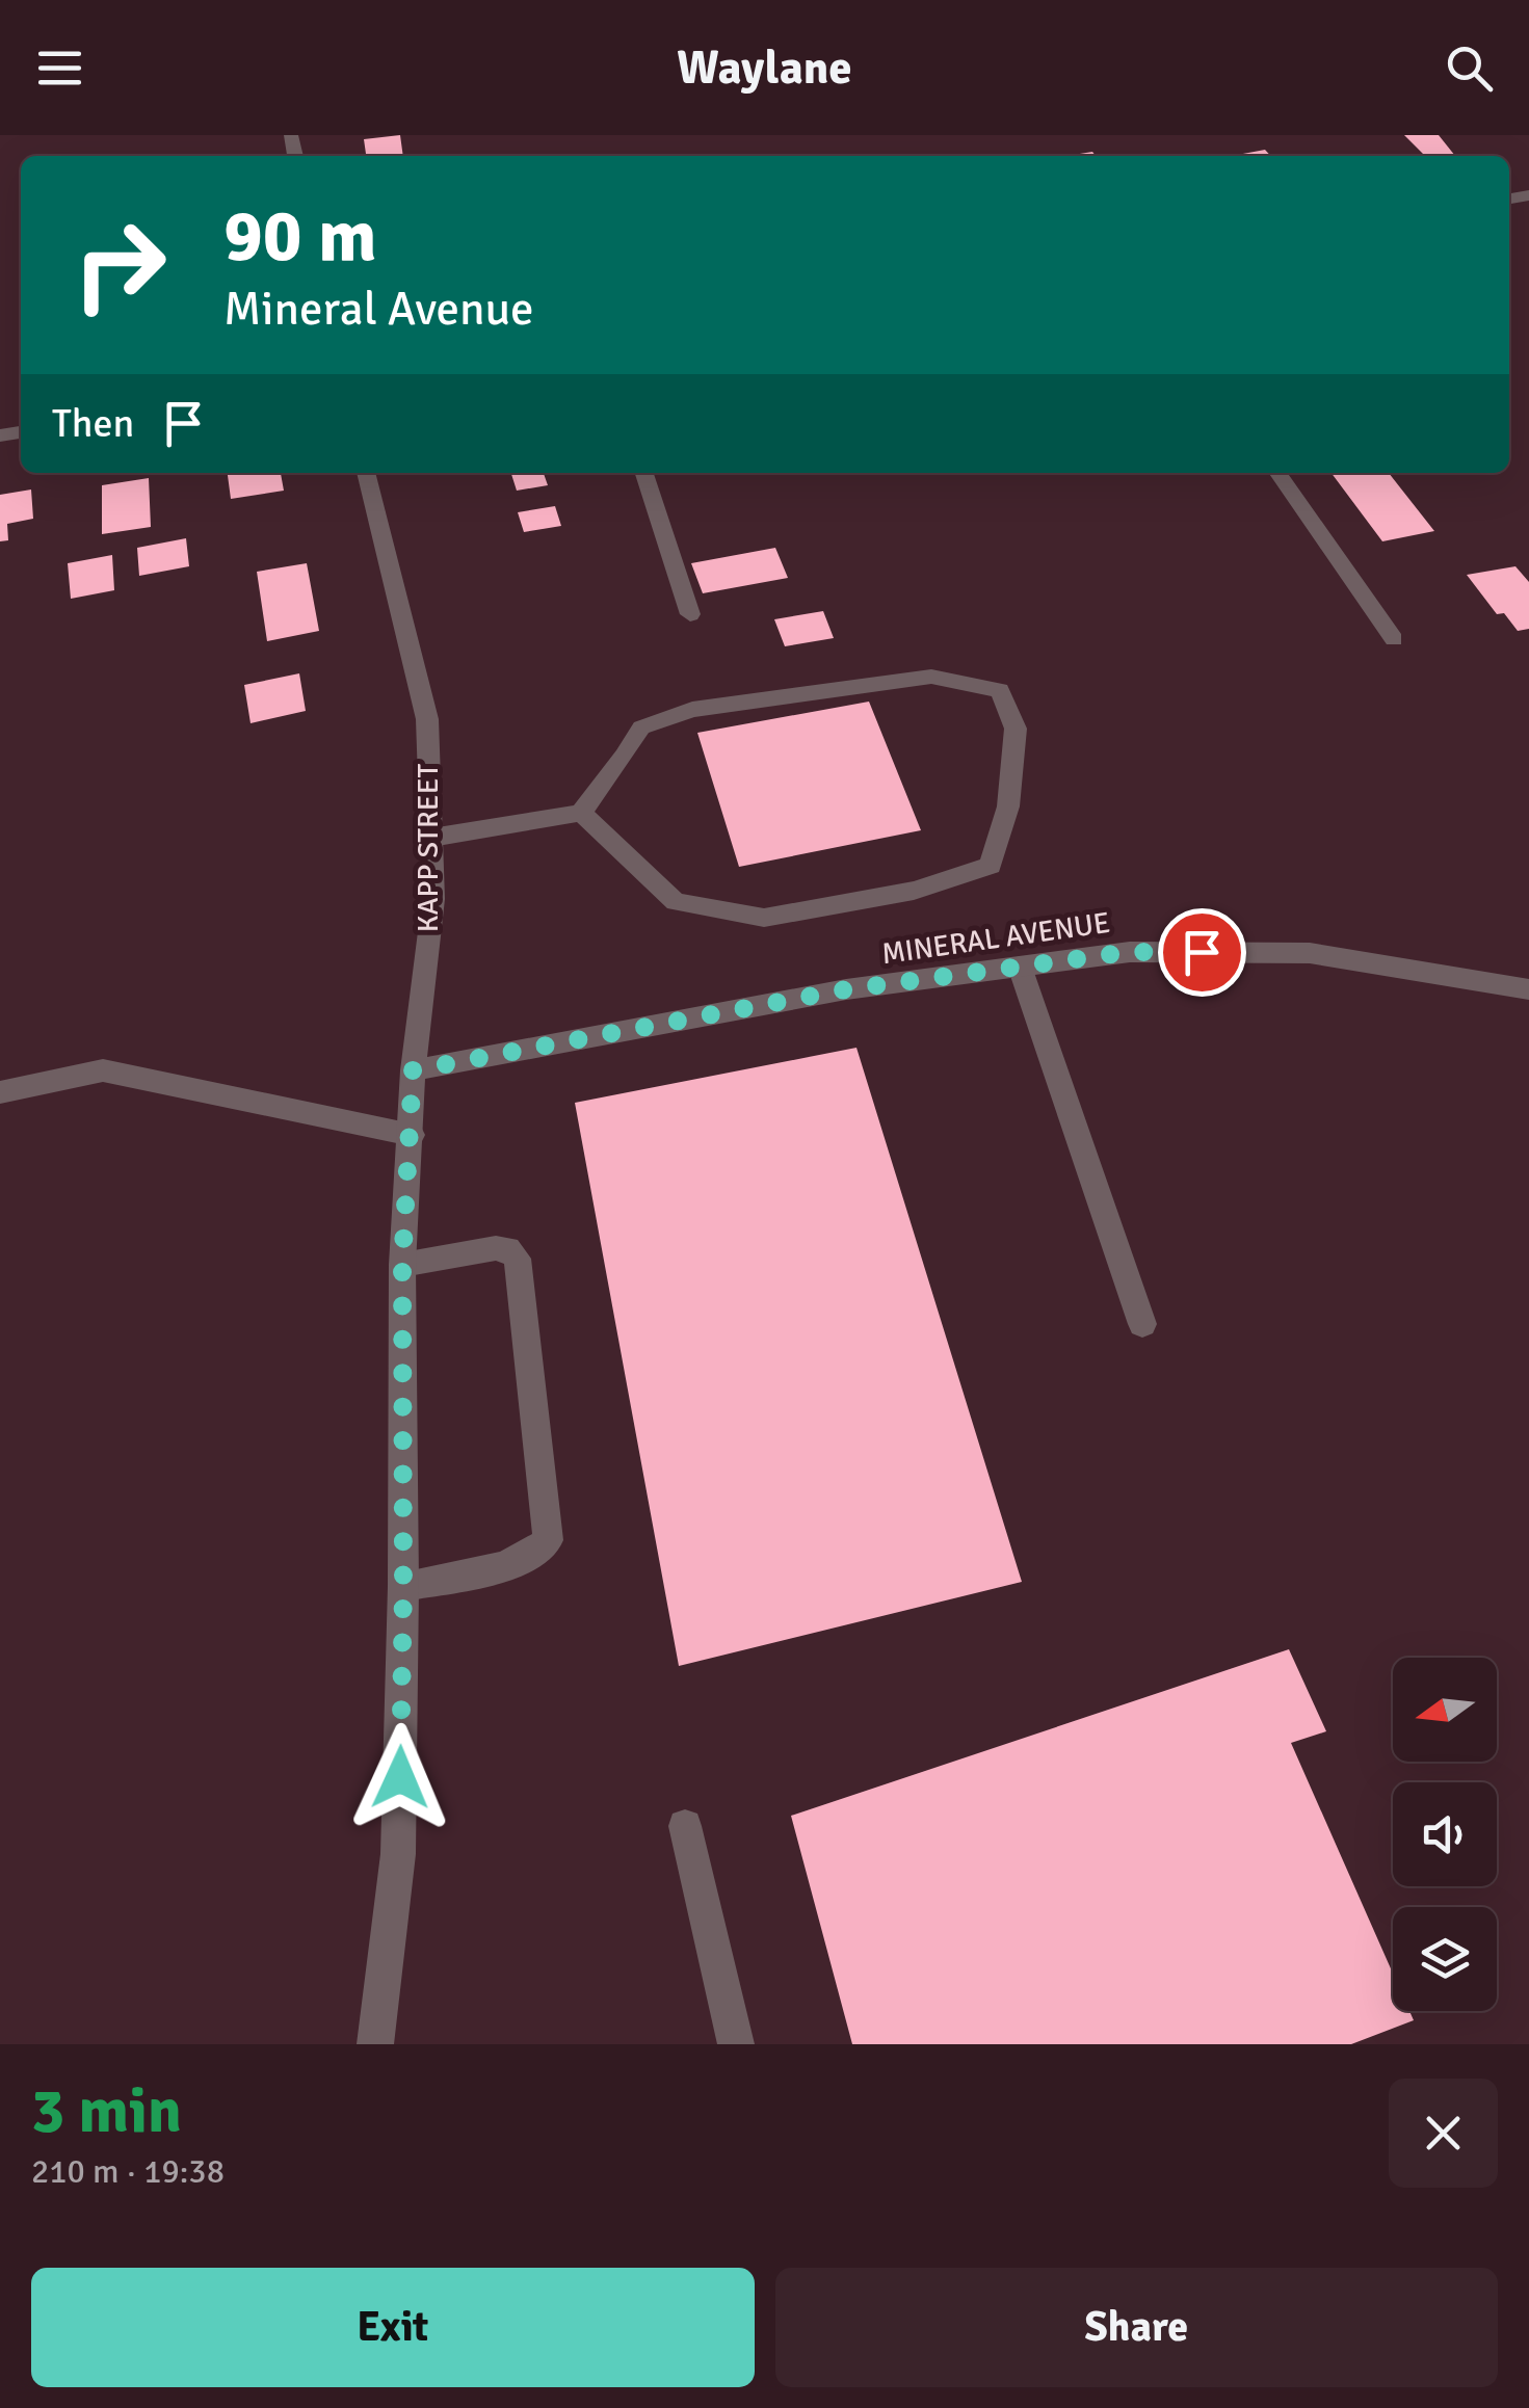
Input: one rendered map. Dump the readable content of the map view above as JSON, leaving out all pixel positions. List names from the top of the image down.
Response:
{
  "streets": {
    "street": ["KAPP STREET", "MINERAL AVENUE"]
  },
  "crossings": [
    ["KAPP STREET", "MINERAL AVENUE"]
  ],
  "north": "left",
  "page": {
    "header": "Waylane",
    "turn": ["90 m", "Mineral Avenue"],
    "then": "Then",
    "heading": ["3 min", "210 m · 19:38"],
    "buttons": ["Exit", "Share"]
  }
}
